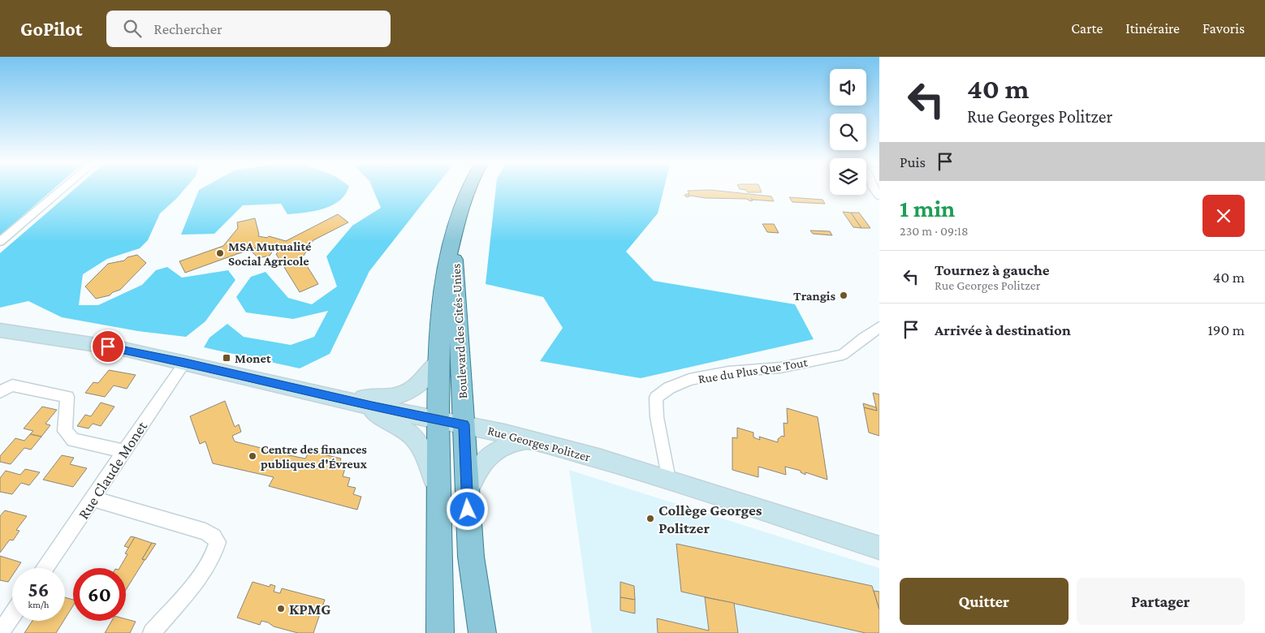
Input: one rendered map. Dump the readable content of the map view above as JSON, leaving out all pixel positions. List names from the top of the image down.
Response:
{
  "streets": {
    "main road": ["Boulevard des Cités-Unies"],
    "street": ["Rue du Plus Que Tout", "Rue Georges Politzer", "Rue Claude Monet"]
  },
  "crossings": [
    ["Boulevard des Cités-Unies", "Rue Georges Politzer"],
    ["Rue du Plus Que Tout", "Rue Georges Politzer"],
    ["Rue Georges Politzer", "Rue Claude Monet"]
  ],
  "places": {
    "other": [
      "MSA Mutualité Social Agricole",
      "Trangis",
      "Centre des finances publiques d'Évreux",
      "Collège Georges Politzer",
      "KPMG"
    ],
    "transit": ["Monet"]
  },
  "page": {
    "header": "GoPilot",
    "search": "Rechercher",
    "nav": ["Carte", "Itinéraire", "Favoris"],
    "turn": ["40 m", "Rue Georges Politzer"],
    "then": "Puis",
    "heading": ["1 min", "230 m · 09:18"],
    "list": [
      {
        "name": "Tournez à gauche",
        "note": "Rue Georges Politzer",
        "value": "40 m"
      },
      {
        "name": "Arrivée à destination",
        "value": "190 m"
      }
    ],
    "speed": "56 km/h",
    "limit": "60",
    "buttons": ["Quitter", "Partager"]
  }
}
